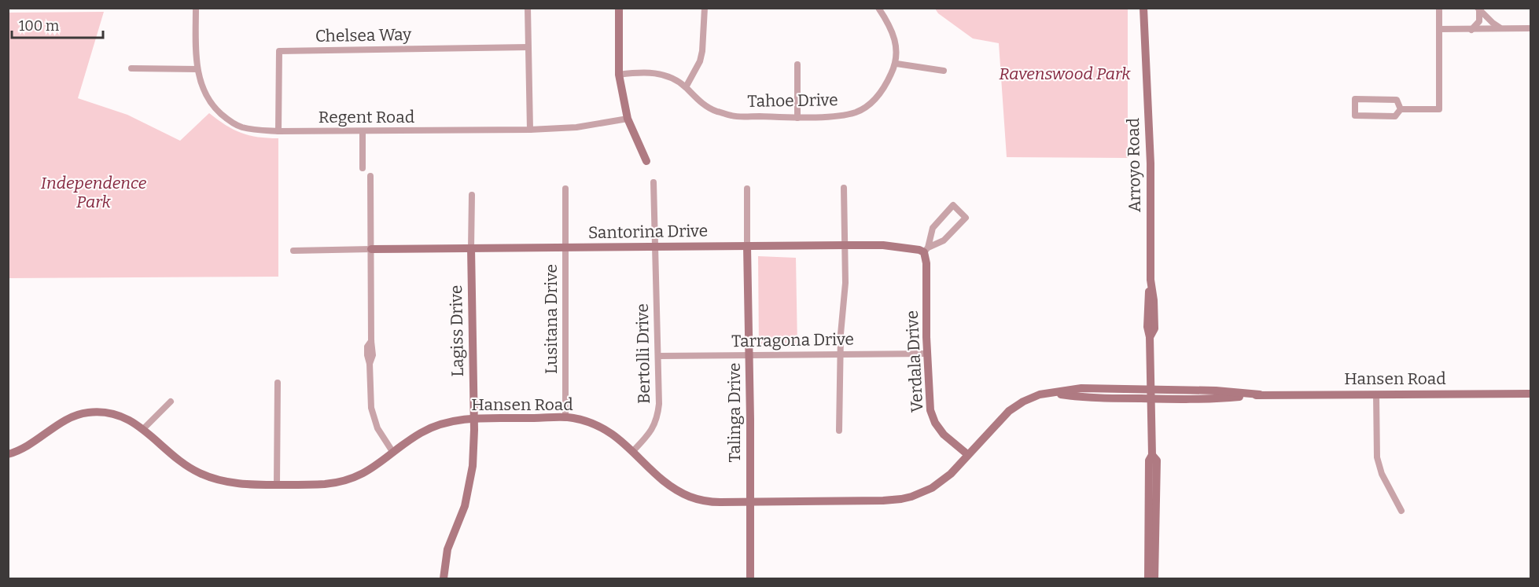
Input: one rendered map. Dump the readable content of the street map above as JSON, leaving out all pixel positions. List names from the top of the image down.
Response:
{
  "streets": {
    "street": [
      "Chelsea Way",
      "Tahoe Drive",
      "Regent Road",
      "Arroyo Road",
      "Santorina Drive",
      "Lusitana Drive",
      "Lagiss Drive",
      "Tarragona Drive",
      "Bertolli Drive",
      "Verdala Drive",
      "Hansen Road",
      "Talinga Drive"
    ]
  },
  "crossings": [
    ["Chelsea Way", "Regent Road"],
    ["Arroyo Road", "Hansen Road"],
    ["Santorina Drive", "Lusitana Drive"],
    ["Santorina Drive", "Lagiss Drive"],
    ["Santorina Drive", "Bertolli Drive"],
    ["Santorina Drive", "Verdala Drive"],
    ["Santorina Drive", "Talinga Drive"],
    ["Lusitana Drive", "Hansen Road"],
    ["Lagiss Drive", "Hansen Road"],
    ["Tarragona Drive", "Bertolli Drive"],
    ["Tarragona Drive", "Verdala Drive"],
    ["Tarragona Drive", "Talinga Drive"],
    ["Bertolli Drive", "Hansen Road"],
    ["Verdala Drive", "Hansen Road"],
    ["Hansen Road", "Talinga Drive"]
  ],
  "parks": ["Ravenswood Park", "Independence Park"],
  "scale_bar": "100 m"
}
